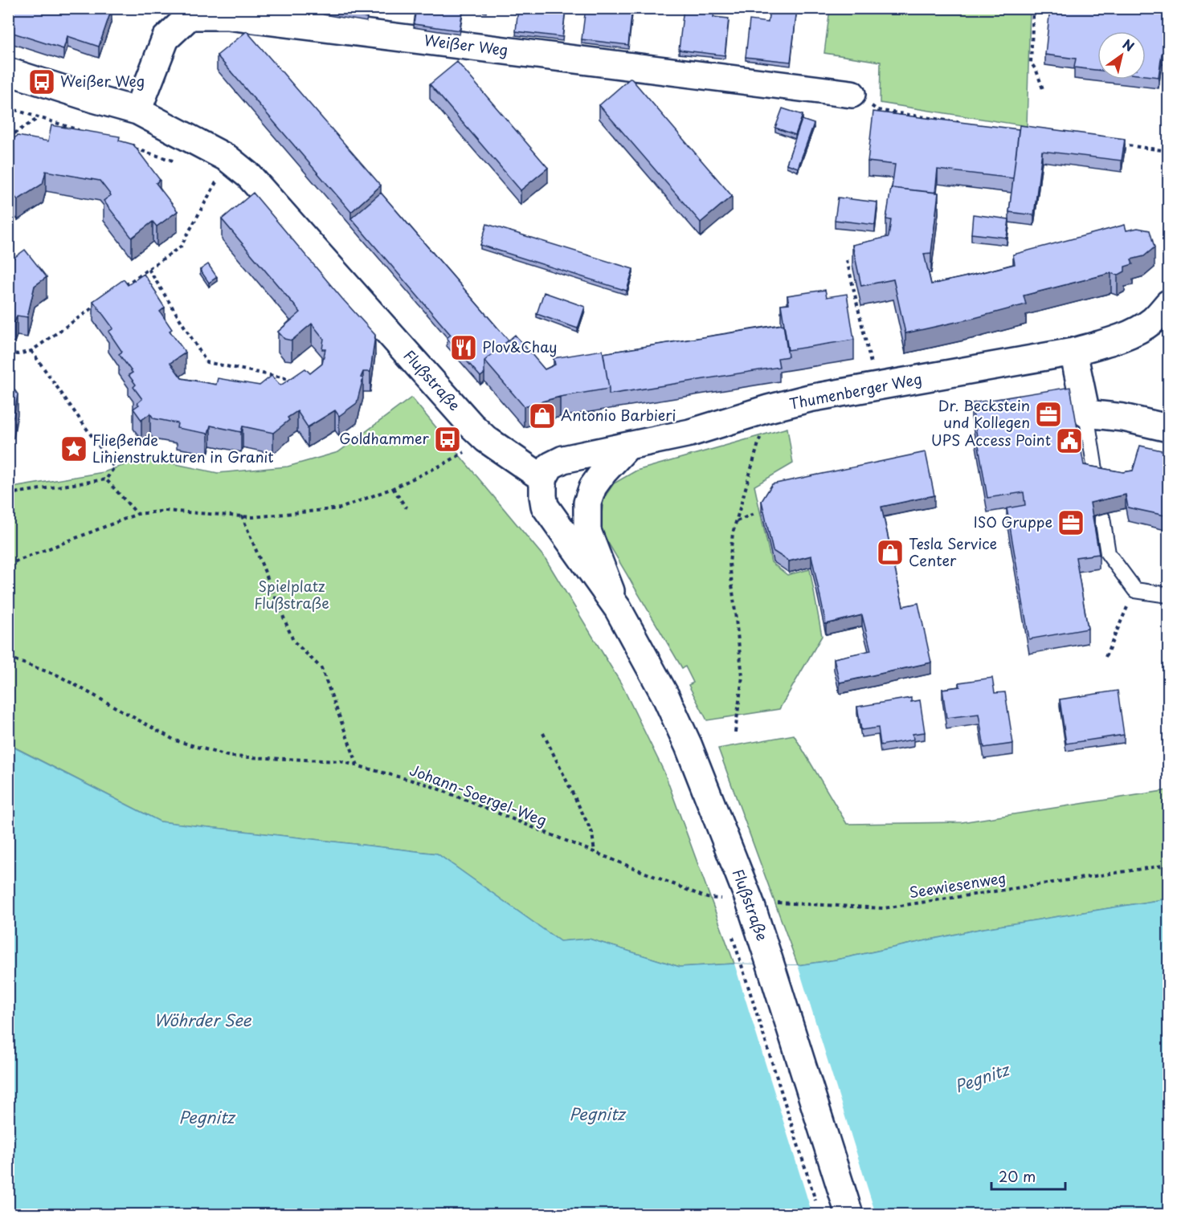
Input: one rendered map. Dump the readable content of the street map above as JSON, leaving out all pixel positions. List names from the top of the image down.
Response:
{
  "streets": {
    "street": ["Weißer Weg", "Flußstraße", "Thumenberger Weg"],
    "path": ["Johann-Soergel-Weg", "Seewiesenweg"]
  },
  "crossings": [
    ["Weißer Weg", "Flußstraße"],
    ["Flußstraße", "Thumenberger Weg"],
    ["Flußstraße", "Johann-Soergel-Weg"],
    ["Flußstraße", "Seewiesenweg"],
    ["Johann-Soergel-Weg", "Seewiesenweg"]
  ],
  "water": ["Wöhrder See", "Pegnitz"],
  "parks": ["Spielplatz Flußstraße"],
  "places": {
    "bus stop": ["Weißer Weg", "Goldhammer"],
    "restaurant": ["Plov&Chay"],
    "office": ["Dr. Beckstein und Kollegen", "ISO Gruppe"],
    "shop": ["Antonio Barbieri", "Tesla Service Center"],
    "public building": ["UPS Access Point"],
    "place": ["Fließende Linienstrukturen in Granit"]
  },
  "scale_bar": "20 m",
  "north": "top right"
}
